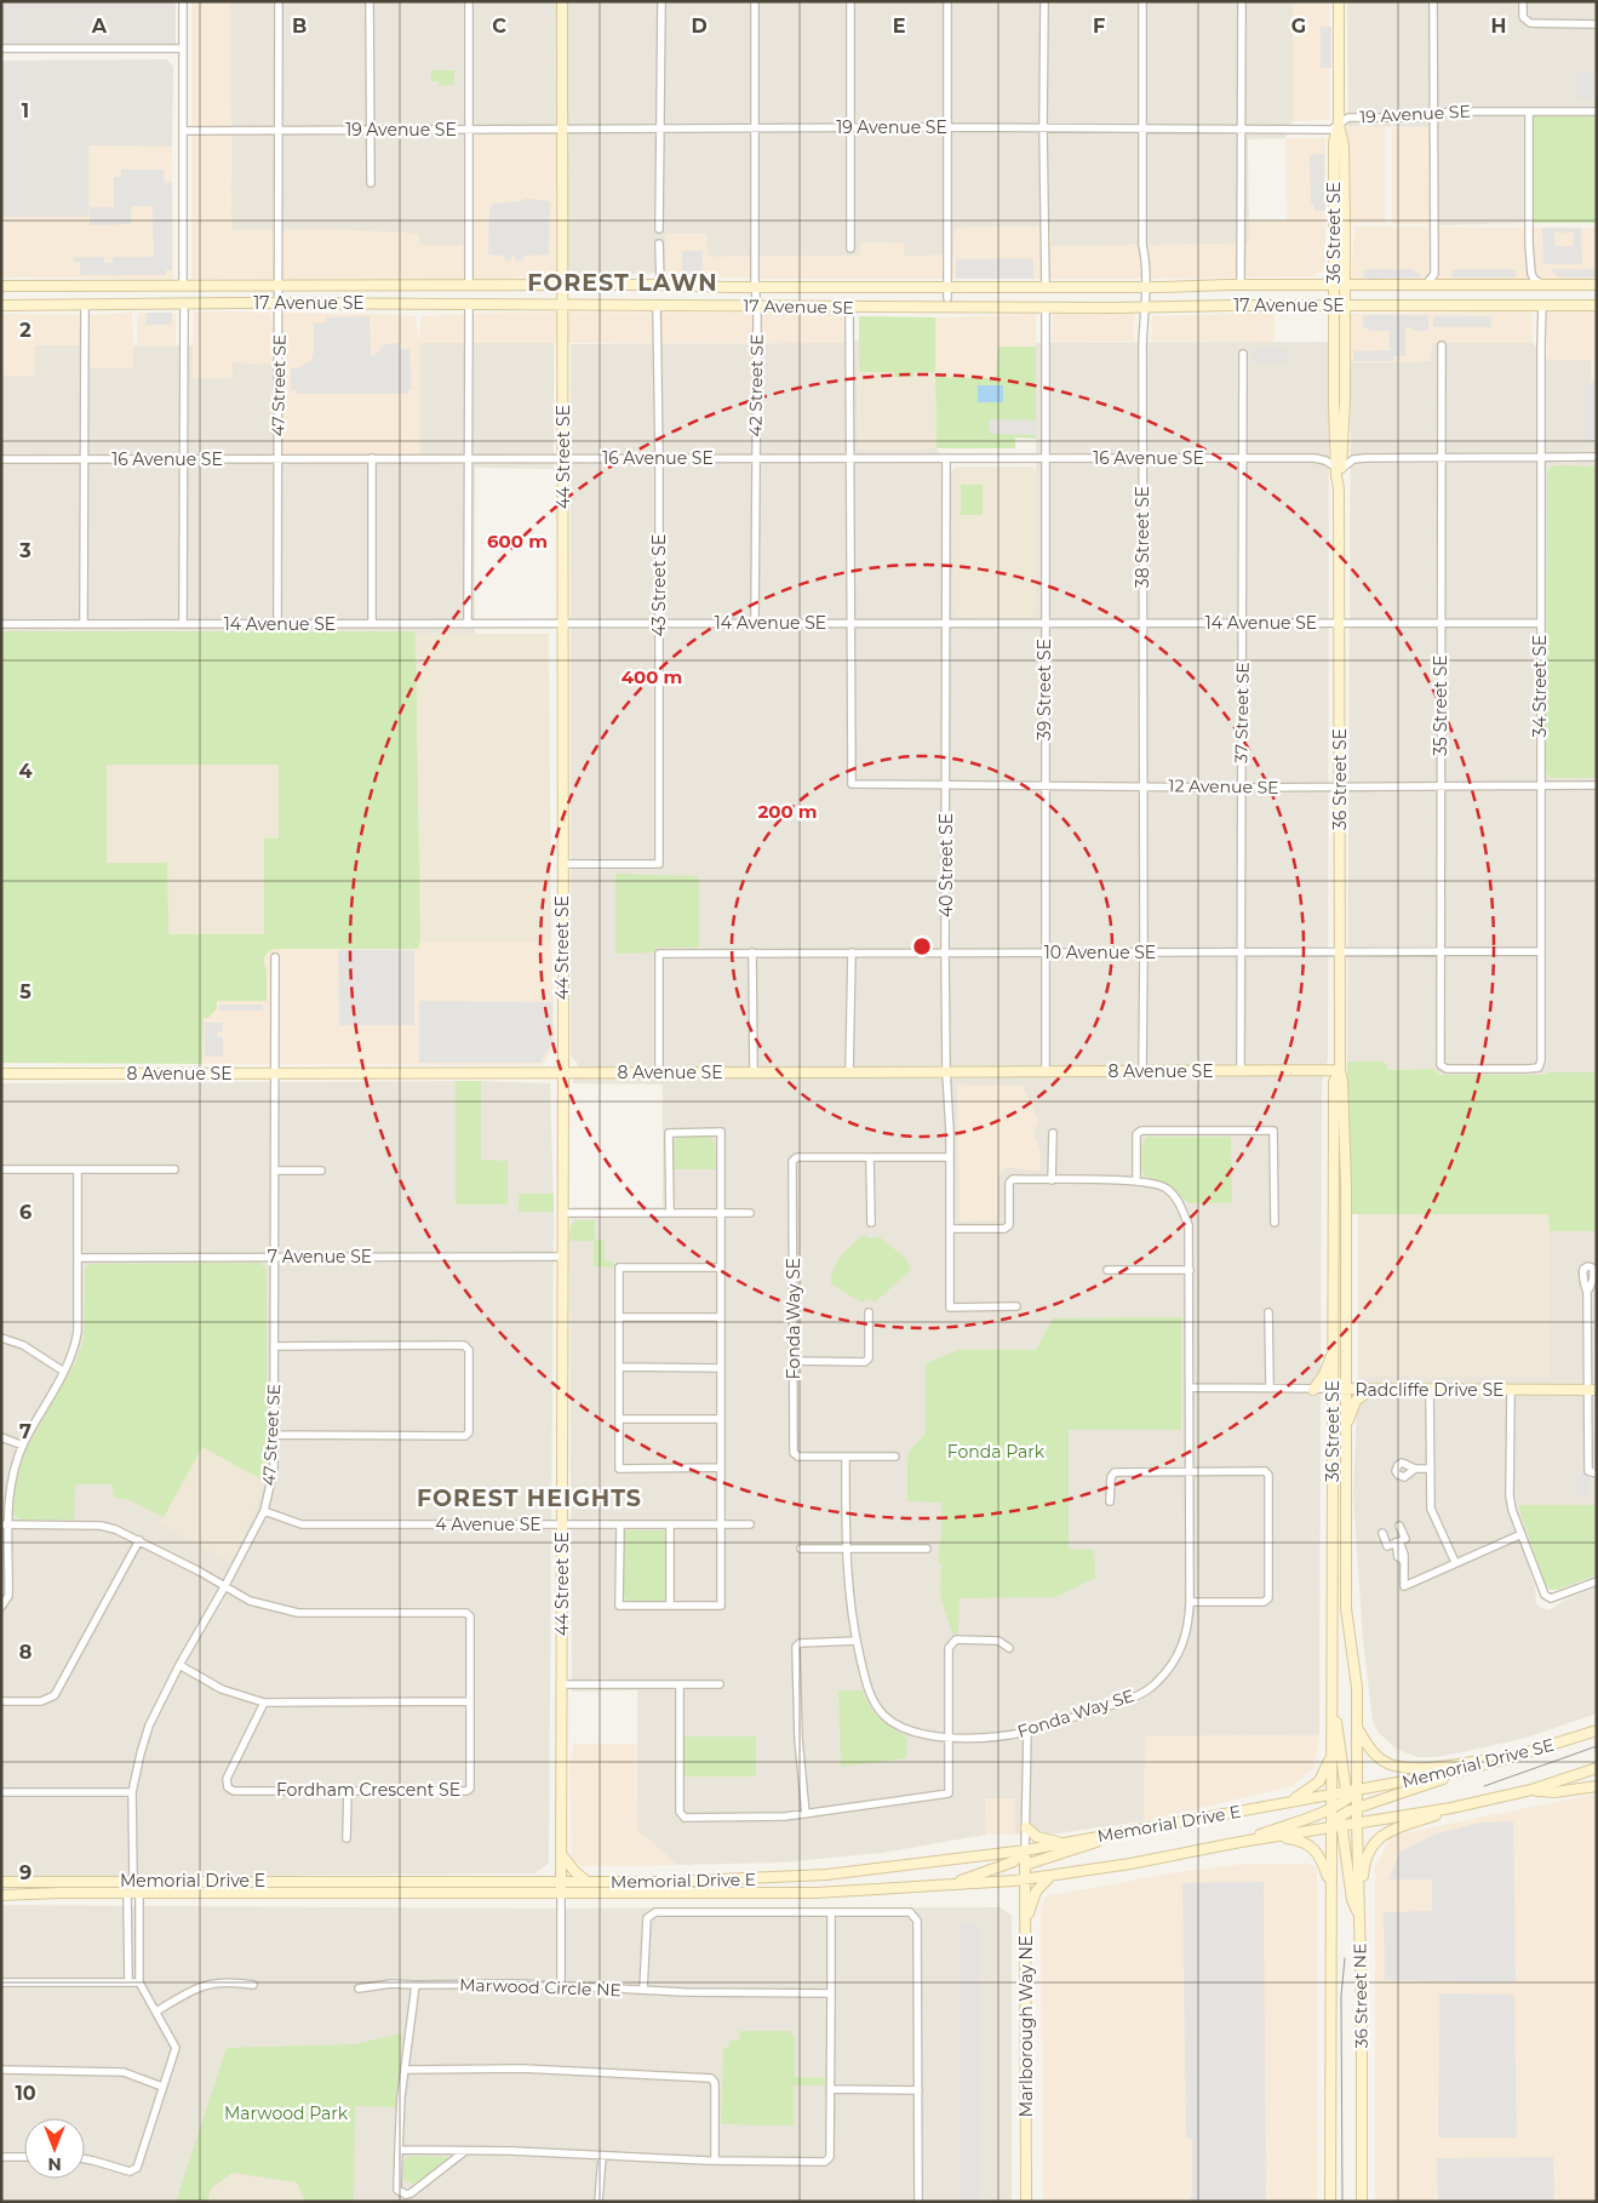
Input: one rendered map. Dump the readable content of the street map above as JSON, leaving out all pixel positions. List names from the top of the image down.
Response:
{
  "streets": {
    "main road": [
      "36 Street SE",
      "17 Avenue SE",
      "44 Street SE",
      "8 Avenue SE",
      "Radcliffe Drive SE",
      "Memorial Drive SE",
      "Memorial Drive E",
      "36 Street NE",
      "Marlborough Way NE"
    ],
    "street": [
      "19 Avenue SE",
      "47 Street SE",
      "42 Street SE",
      "16 Avenue SE",
      "38 Street SE",
      "43 Street SE",
      "14 Avenue SE",
      "34 Street SE",
      "39 Street SE",
      "35 Street SE",
      "37 Street SE",
      "12 Avenue SE",
      "40 Street SE",
      "10 Avenue SE",
      "7 Avenue SE",
      "Fonda Way SE",
      "4 Avenue SE",
      "Fordham Crescent SE",
      "Marwood Circle NE"
    ]
  },
  "crossings": [
    ["19 Avenue SE", "36 Street SE"],
    ["19 Avenue SE", "47 Street SE"],
    ["19 Avenue SE", "42 Street SE"],
    ["19 Avenue SE", "44 Street SE"],
    ["19 Avenue SE", "38 Street SE"],
    ["36 Street SE", "17 Avenue SE"],
    ["36 Street SE", "16 Avenue SE"],
    ["36 Street SE", "14 Avenue SE"],
    ["36 Street SE", "12 Avenue SE"],
    ["36 Street SE", "10 Avenue SE"],
    ["36 Street SE", "8 Avenue SE"],
    ["36 Street SE", "Radcliffe Drive SE"],
    ["36 Street SE", "Memorial Drive SE"],
    ["36 Street SE", "Memorial Drive E"],
    ["36 Street SE", "36 Street NE"],
    ["17 Avenue SE", "47 Street SE"],
    ["17 Avenue SE", "42 Street SE"],
    ["17 Avenue SE", "44 Street SE"],
    ["17 Avenue SE", "38 Street SE"],
    ["17 Avenue SE", "43 Street SE"],
    ["17 Avenue SE", "34 Street SE"],
    ["17 Avenue SE", "39 Street SE"],
    ["47 Street SE", "16 Avenue SE"],
    ["47 Street SE", "14 Avenue SE"],
    ["47 Street SE", "8 Avenue SE"],
    ["47 Street SE", "7 Avenue SE"],
    ["47 Street SE", "4 Avenue SE"],
    ["47 Street SE", "Fordham Crescent SE"],
    ["47 Street SE", "Memorial Drive E"],
    ["42 Street SE", "16 Avenue SE"],
    ["42 Street SE", "14 Avenue SE"],
    ["44 Street SE", "16 Avenue SE"],
    ["44 Street SE", "43 Street SE"],
    ["44 Street SE", "14 Avenue SE"],
    ["44 Street SE", "8 Avenue SE"],
    ["44 Street SE", "7 Avenue SE"],
    ["44 Street SE", "4 Avenue SE"],
    ["44 Street SE", "Memorial Drive E"],
    ["16 Avenue SE", "38 Street SE"],
    ["16 Avenue SE", "43 Street SE"],
    ["16 Avenue SE", "39 Street SE"],
    ["16 Avenue SE", "37 Street SE"],
    ["16 Avenue SE", "40 Street SE"],
    ["38 Street SE", "14 Avenue SE"],
    ["38 Street SE", "12 Avenue SE"],
    ["38 Street SE", "10 Avenue SE"],
    ["38 Street SE", "8 Avenue SE"],
    ["43 Street SE", "14 Avenue SE"],
    ["14 Avenue SE", "34 Street SE"],
    ["14 Avenue SE", "39 Street SE"],
    ["14 Avenue SE", "35 Street SE"],
    ["14 Avenue SE", "37 Street SE"],
    ["14 Avenue SE", "12 Avenue SE"],
    ["14 Avenue SE", "40 Street SE"],
    ["34 Street SE", "35 Street SE"],
    ["34 Street SE", "12 Avenue SE"],
    ["34 Street SE", "10 Avenue SE"],
    ["39 Street SE", "12 Avenue SE"],
    ["39 Street SE", "10 Avenue SE"],
    ["39 Street SE", "8 Avenue SE"],
    ["35 Street SE", "12 Avenue SE"],
    ["35 Street SE", "10 Avenue SE"],
    ["37 Street SE", "12 Avenue SE"],
    ["37 Street SE", "10 Avenue SE"],
    ["37 Street SE", "8 Avenue SE"],
    ["12 Avenue SE", "40 Street SE"],
    ["40 Street SE", "10 Avenue SE"],
    ["40 Street SE", "8 Avenue SE"],
    ["40 Street SE", "Fonda Way SE"],
    ["10 Avenue SE", "8 Avenue SE"],
    ["Fonda Way SE", "Radcliffe Drive SE"],
    ["Memorial Drive SE", "Memorial Drive E"],
    ["Memorial Drive SE", "36 Street NE"],
    ["Memorial Drive E", "36 Street NE"],
    ["Memorial Drive E", "Marlborough Way NE"]
  ],
  "districts": ["FOREST LAWN", "FOREST HEIGHTS"],
  "parks": ["Fonda Park", "Marwood Park"],
  "north": "bottom",
  "grid": {
    "columns": [
      "A",
      "B",
      "C",
      "D",
      "E",
      "F",
      "G",
      "H"
    ],
    "rows": [
      "1",
      "2",
      "3",
      "4",
      "5",
      "6",
      "7",
      "8",
      "9",
      "10"
    ]
  },
  "rings": ["600 m", "400 m", "200 m"]
}
